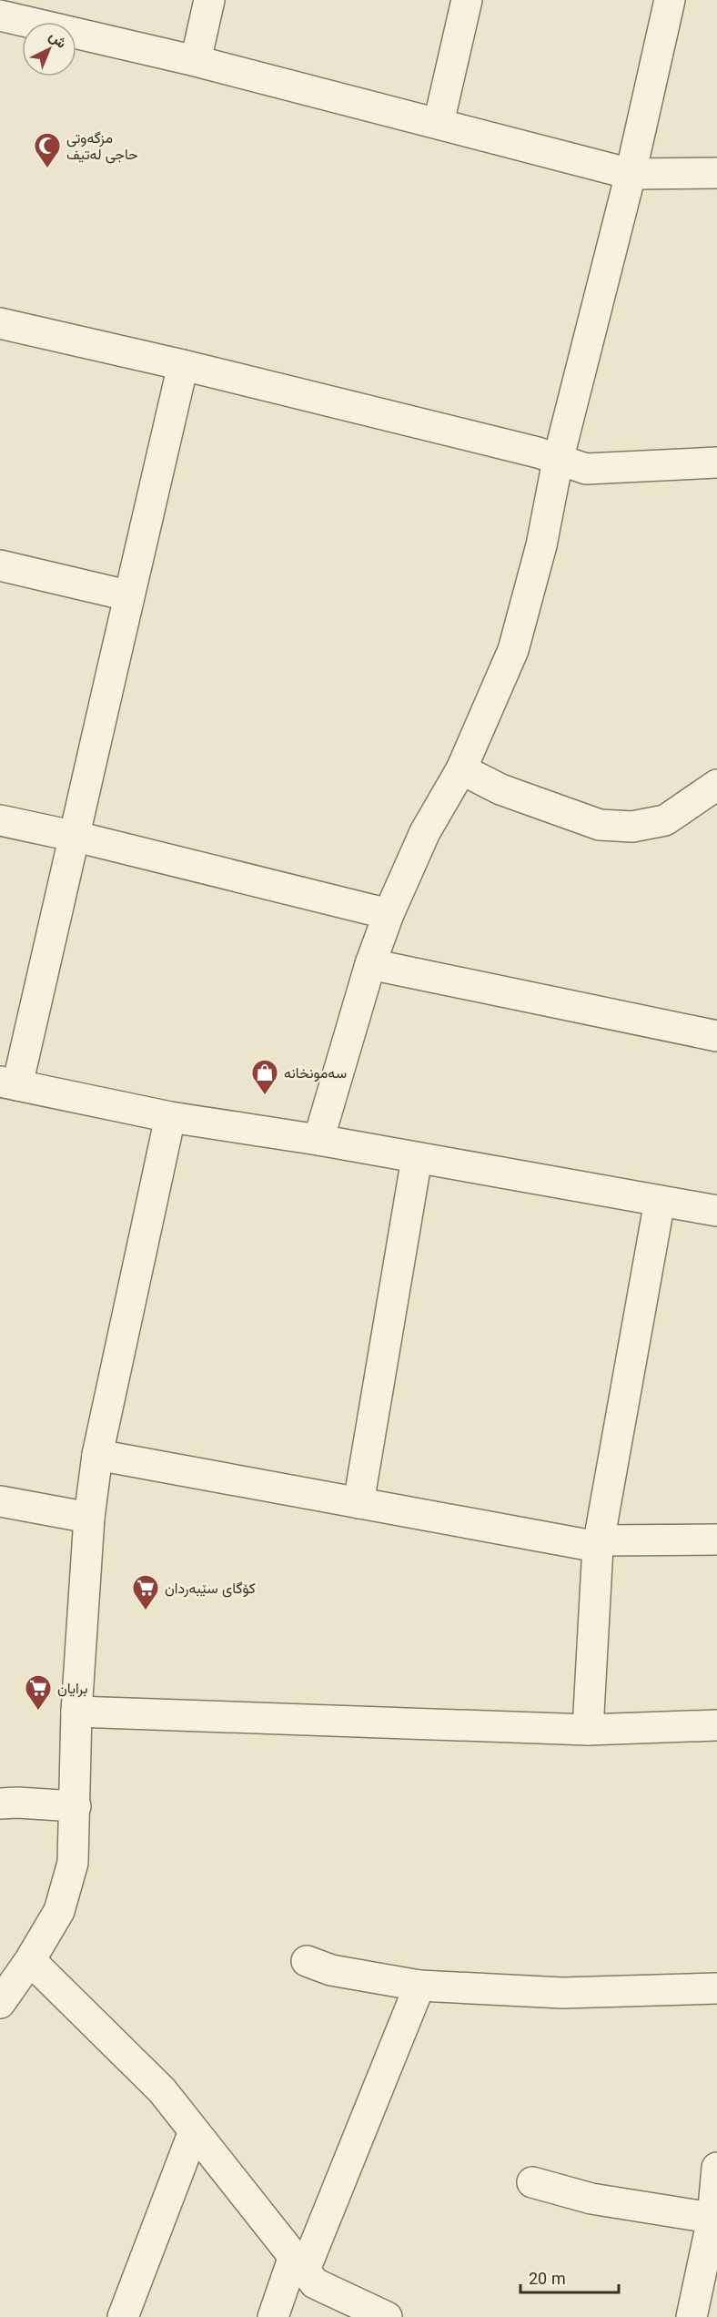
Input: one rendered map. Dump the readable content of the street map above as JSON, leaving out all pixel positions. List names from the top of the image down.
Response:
{
  "places": {
    "mosque": ["مزگەوتی حاجی لەتیف"],
    "shop": ["سەمونخانە"],
    "supermarket": ["کۆگای سێبەردان", "برايان"]
  },
  "scale_bar": "20 m",
  "north": "top right"
}
